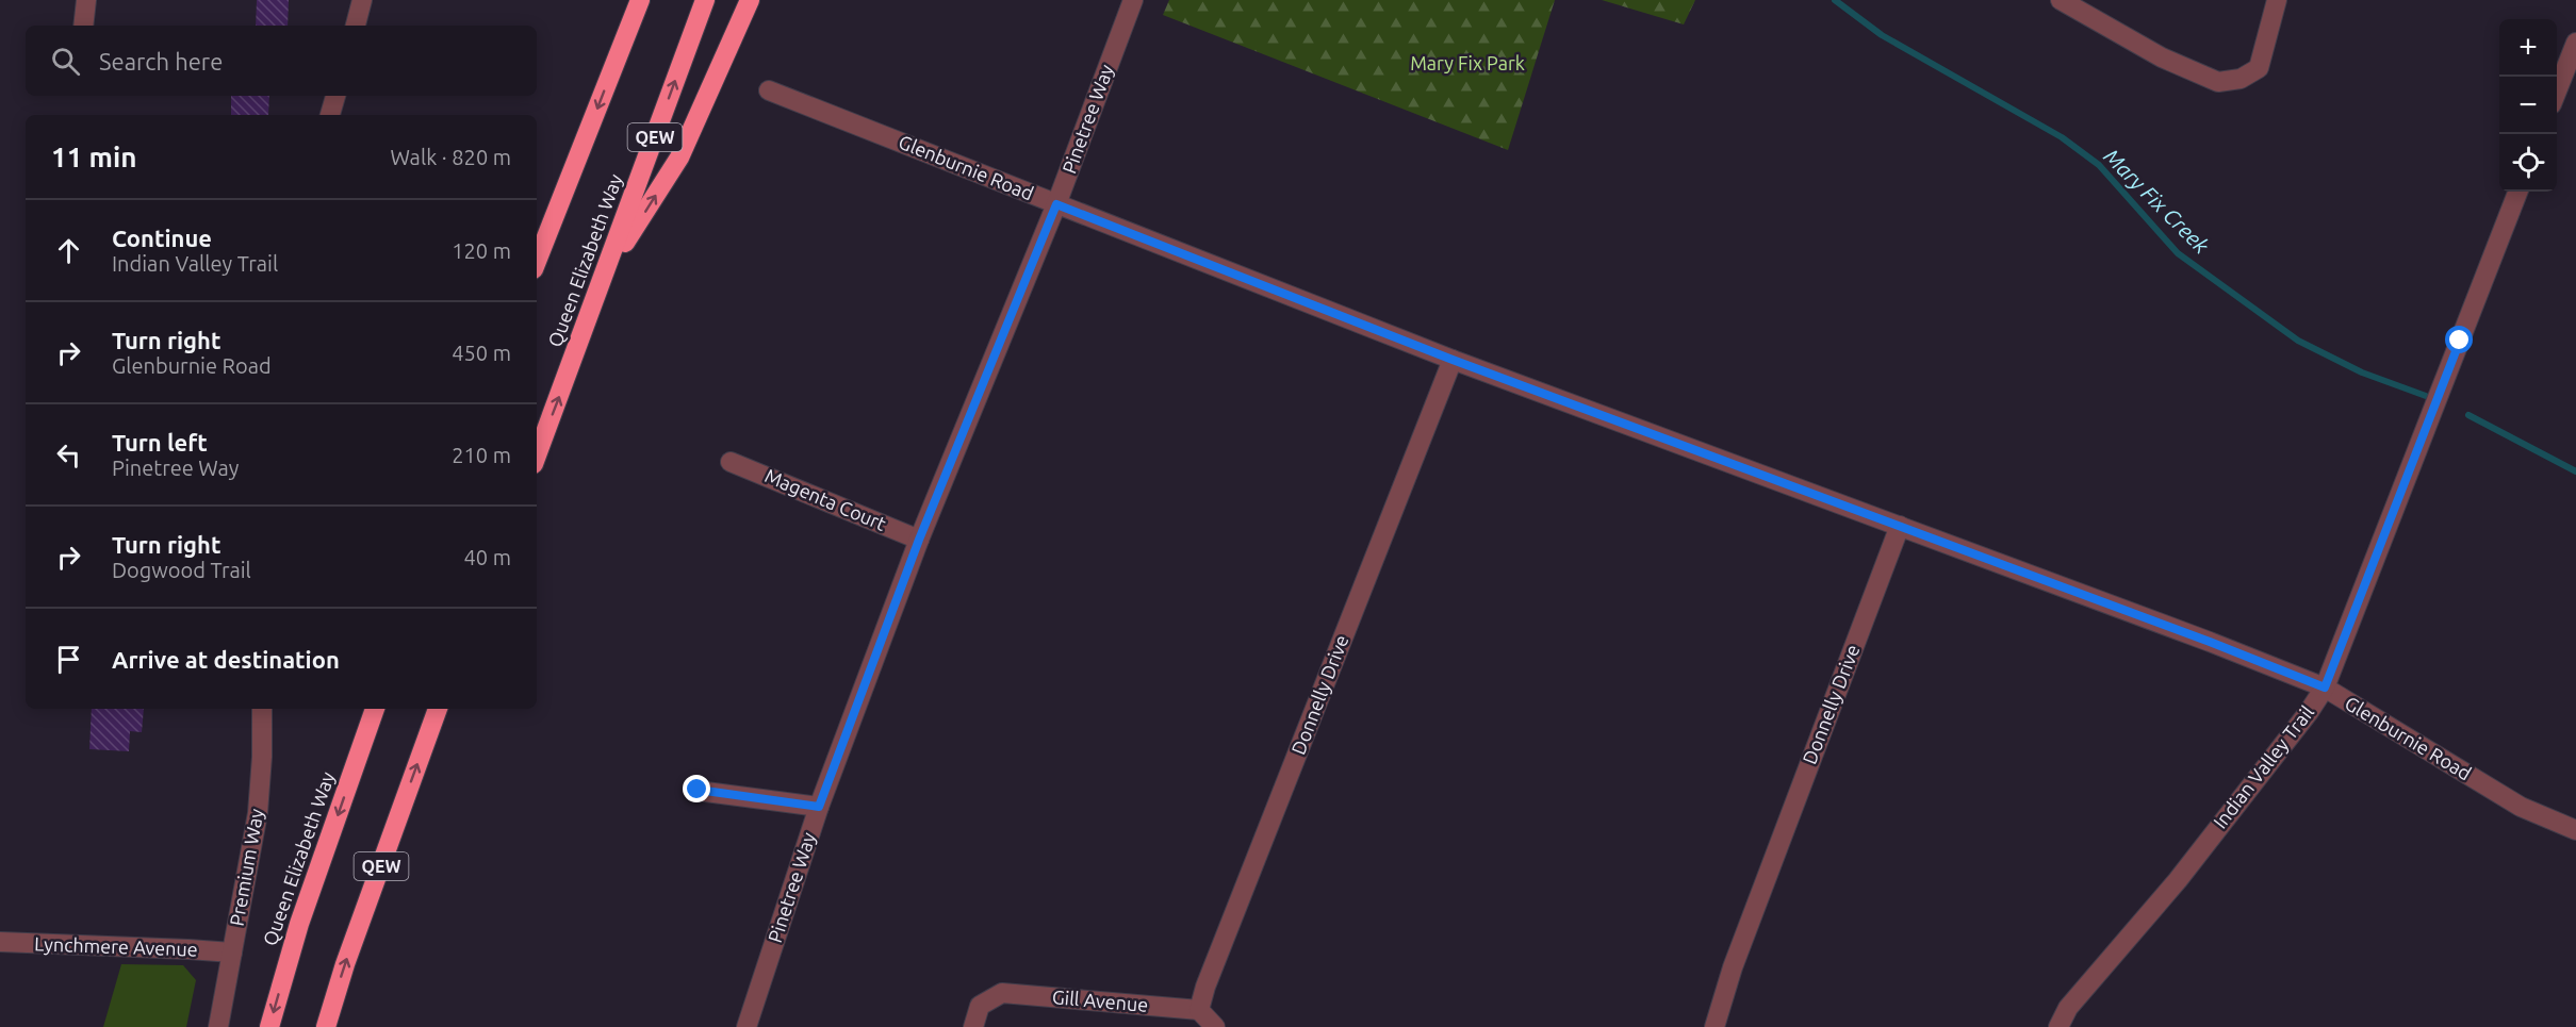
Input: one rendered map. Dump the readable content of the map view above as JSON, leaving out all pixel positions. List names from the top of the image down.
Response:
{
  "streets": {
    "highway": ["QEW", "Queen Elizabeth Way"],
    "street": [
      "Pinetree Way",
      "Glenburnie Road",
      "Magenta Court",
      "Donnelly Drive",
      "Indian Valley Trail",
      "Premium Way",
      "Lynchmere Avenue",
      "Gill Avenue"
    ]
  },
  "crossings": [
    ["Pinetree Way", "Glenburnie Road"],
    ["Pinetree Way", "Magenta Court"],
    ["Glenburnie Road", "Donnelly Drive"],
    ["Glenburnie Road", "Indian Valley Trail"],
    ["Donnelly Drive", "Gill Avenue"],
    ["Premium Way", "Lynchmere Avenue"]
  ],
  "water": ["Mary Fix Creek"],
  "parks": ["Mary Fix Park"],
  "page": {
    "map_buttons": ["+", "−"],
    "search": "Search here",
    "heading": ["11 min", "Walk · 820 m"],
    "list": [
      ["Continue", "Indian Valley Trail", "120 m"],
      ["Turn right", "Glenburnie Road", "450 m"],
      ["Turn left", "Pinetree Way", "210 m"],
      ["Turn right", "Dogwood Trail", "40 m"],
      "Arrive at destination"
    ]
  }
}
